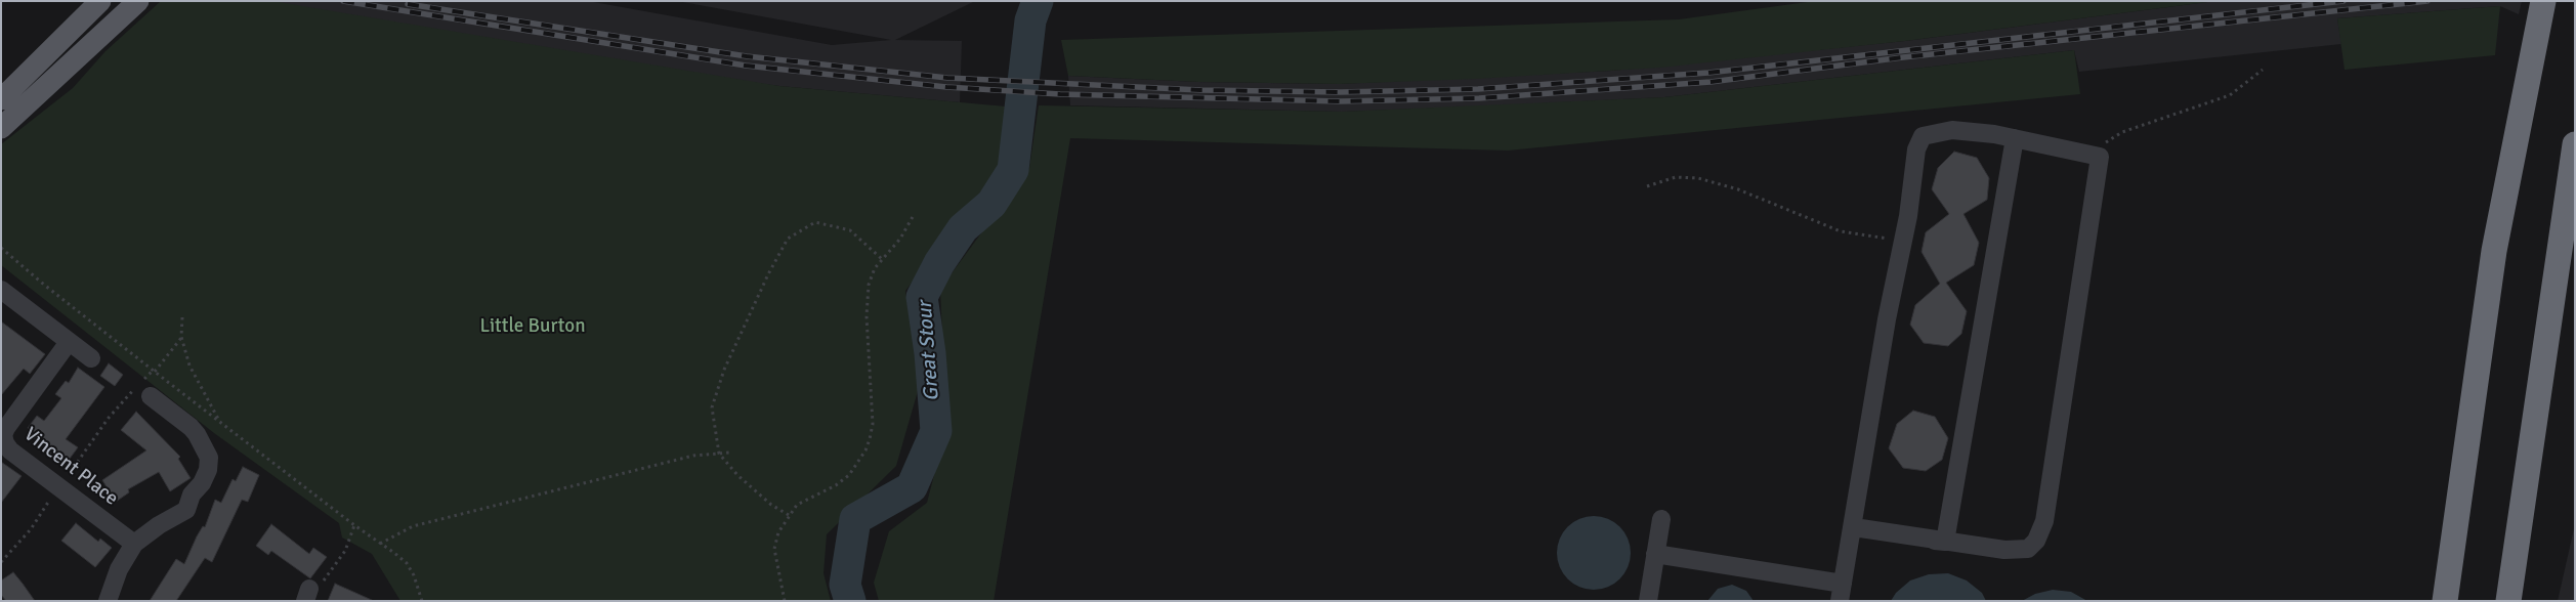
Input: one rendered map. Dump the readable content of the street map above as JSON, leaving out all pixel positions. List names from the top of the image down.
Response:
{
  "streets": {
    "street": ["Vincent Place"]
  },
  "water": ["Great Stour"],
  "parks": ["Little Burton"]
}
